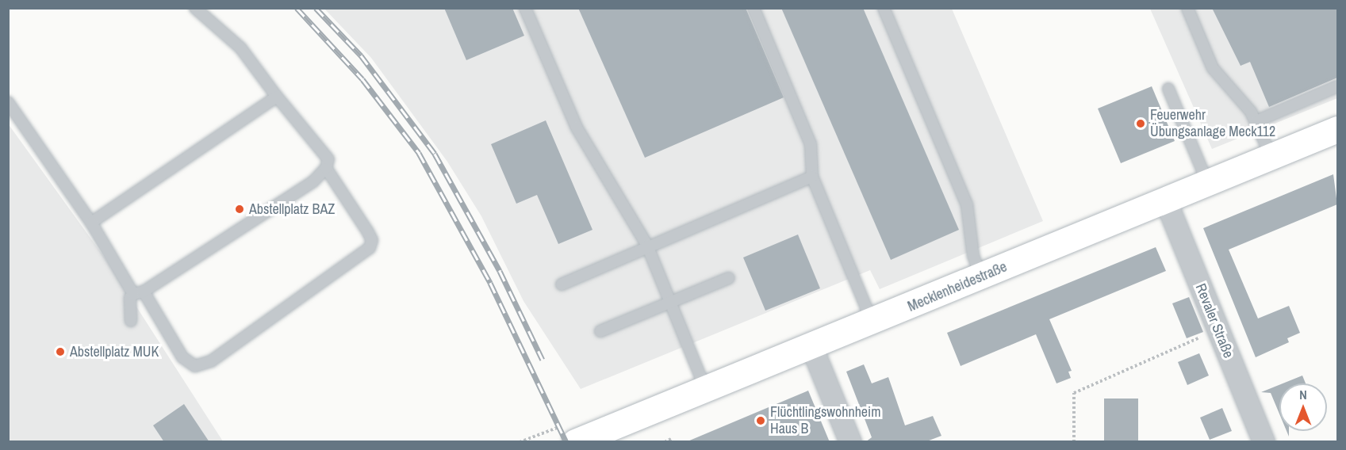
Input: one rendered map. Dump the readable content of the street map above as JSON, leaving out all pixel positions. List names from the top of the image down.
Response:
{
  "streets": {
    "main road": ["Mecklenheidestraße"],
    "street": ["Revaler Straße"]
  },
  "crossings": [
    ["Mecklenheidestraße", "Revaler Straße"]
  ],
  "places": [
    "Feuerwehr Übungsanlage Meck112",
    "Abstellplatz BAZ",
    "Abstellplatz MUK",
    "Flüchtlingswohnheim Haus B"
  ],
  "north": "top"
}
